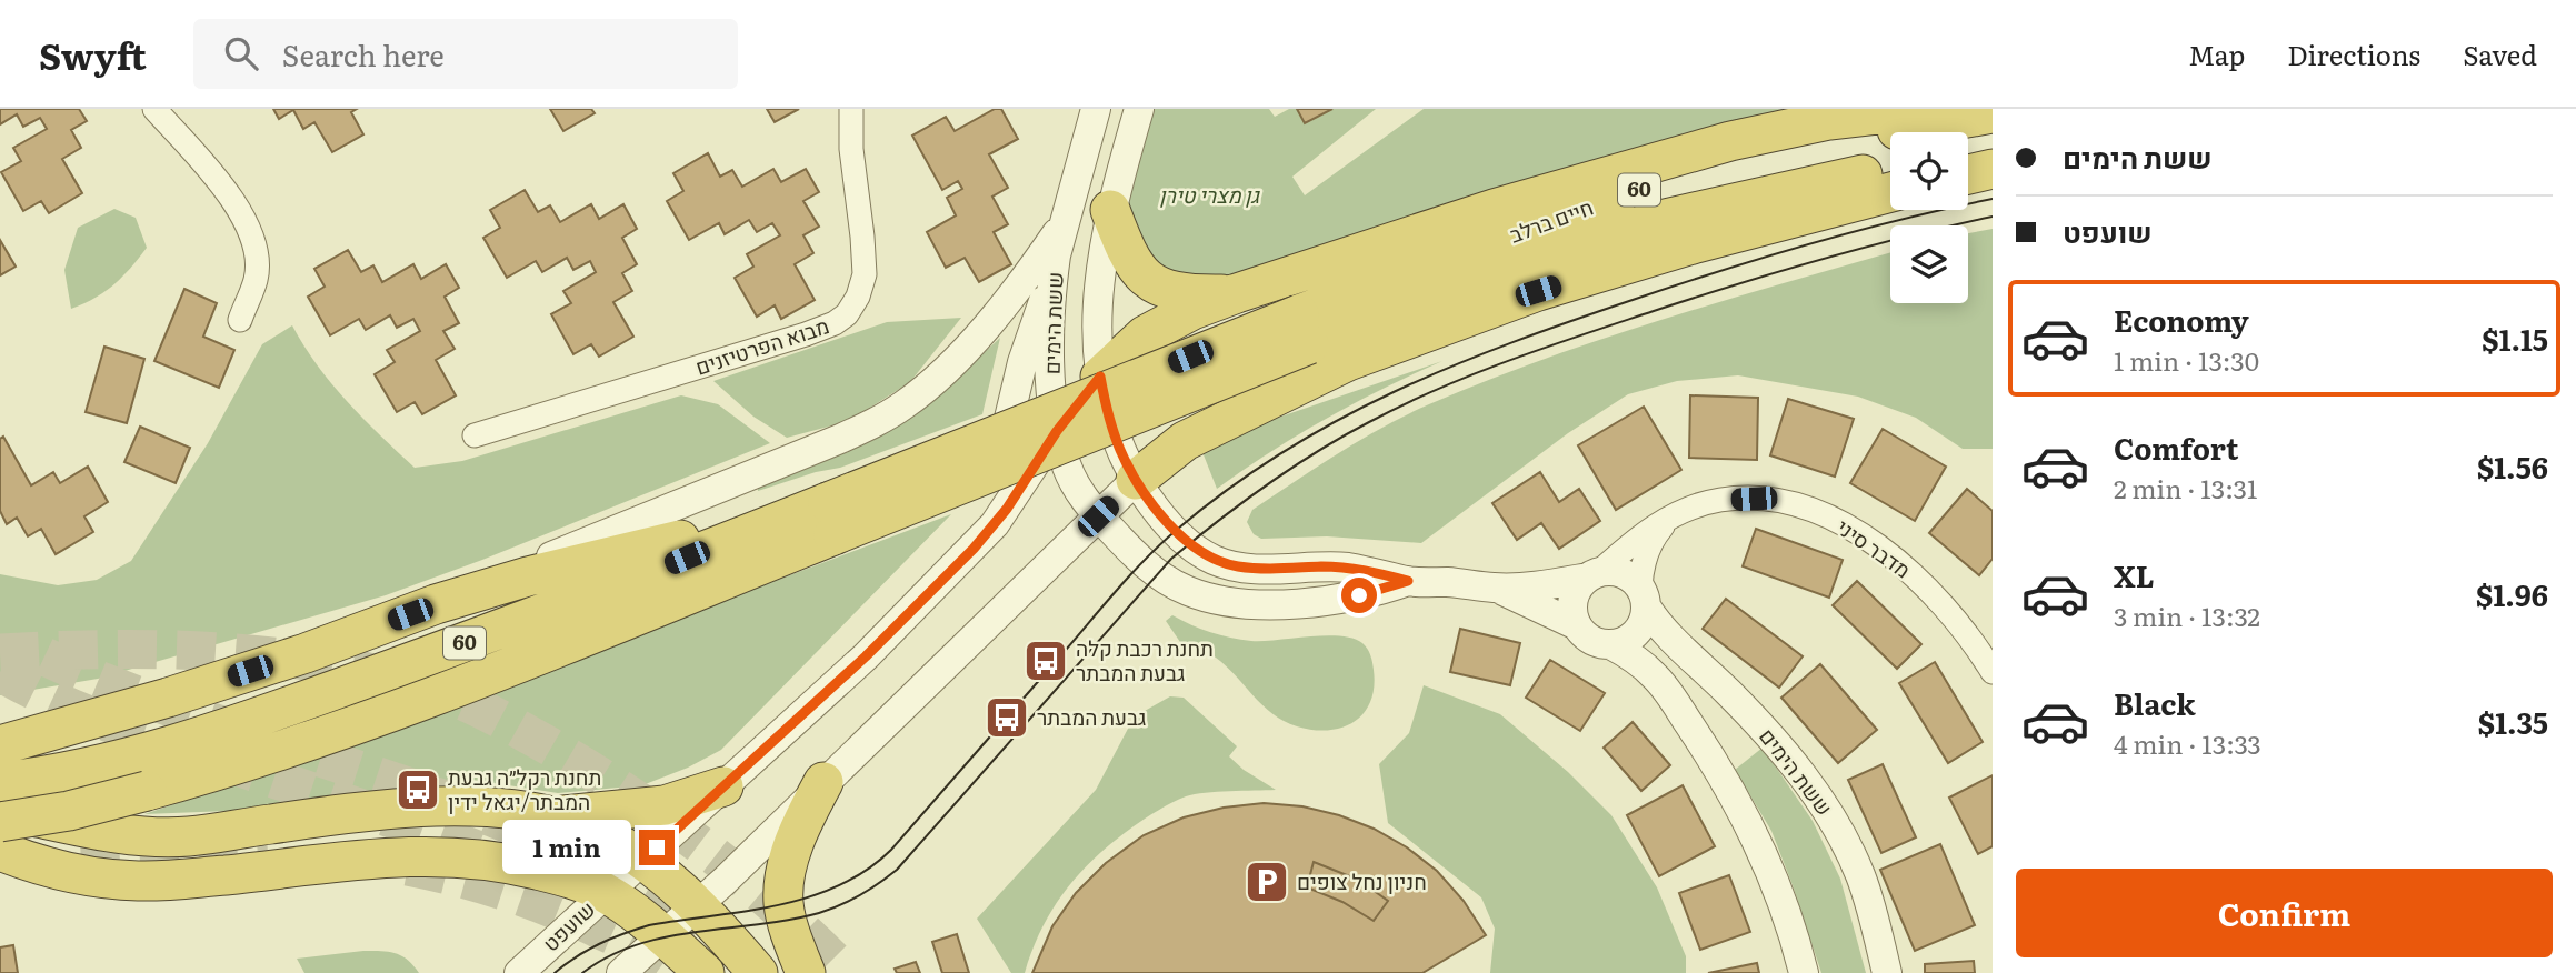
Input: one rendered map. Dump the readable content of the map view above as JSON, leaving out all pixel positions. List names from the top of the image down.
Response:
{
  "streets": {
    "highway": ["60", "חיים ברלב"],
    "street": [
      "ששת הימים",
      "מבוא הפרטיזנים",
      "מדבר סיני",
      "שועפט"
    ]
  },
  "crossings": [
    ["60", "חיים ברלב"],
    ["ששת הימים", "מדבר סיני"],
    ["ששת הימים", "שועפט"]
  ],
  "parks": ["גן מצרי טירן"],
  "places": {
    "bus stop": ["תחנת רכבת קלה גבעת המבתר", "גבעת המבתר", "תחנת רקל״ה גבעת המבתר/יגאל ידין"],
    "parking": ["חניון נחל צופים"]
  },
  "page": {
    "header": "Swyft",
    "search": "Search here",
    "nav": ["Map", "Directions", "Saved"],
    "banner": ["ששת הימים", "שועפט"],
    "list": [
      {
        "name": "Economy",
        "note": "1 min · 13:30",
        "value": "$1.15"
      },
      {
        "name": "Comfort",
        "note": "2 min · 13:31",
        "value": "$1.56"
      },
      {
        "name": "XL",
        "note": "3 min · 13:32",
        "value": "$1.96"
      },
      {
        "name": "Black",
        "note": "4 min · 13:33",
        "value": "$1.35"
      }
    ],
    "bubble": "1 min",
    "buttons": "Confirm"
  }
}
